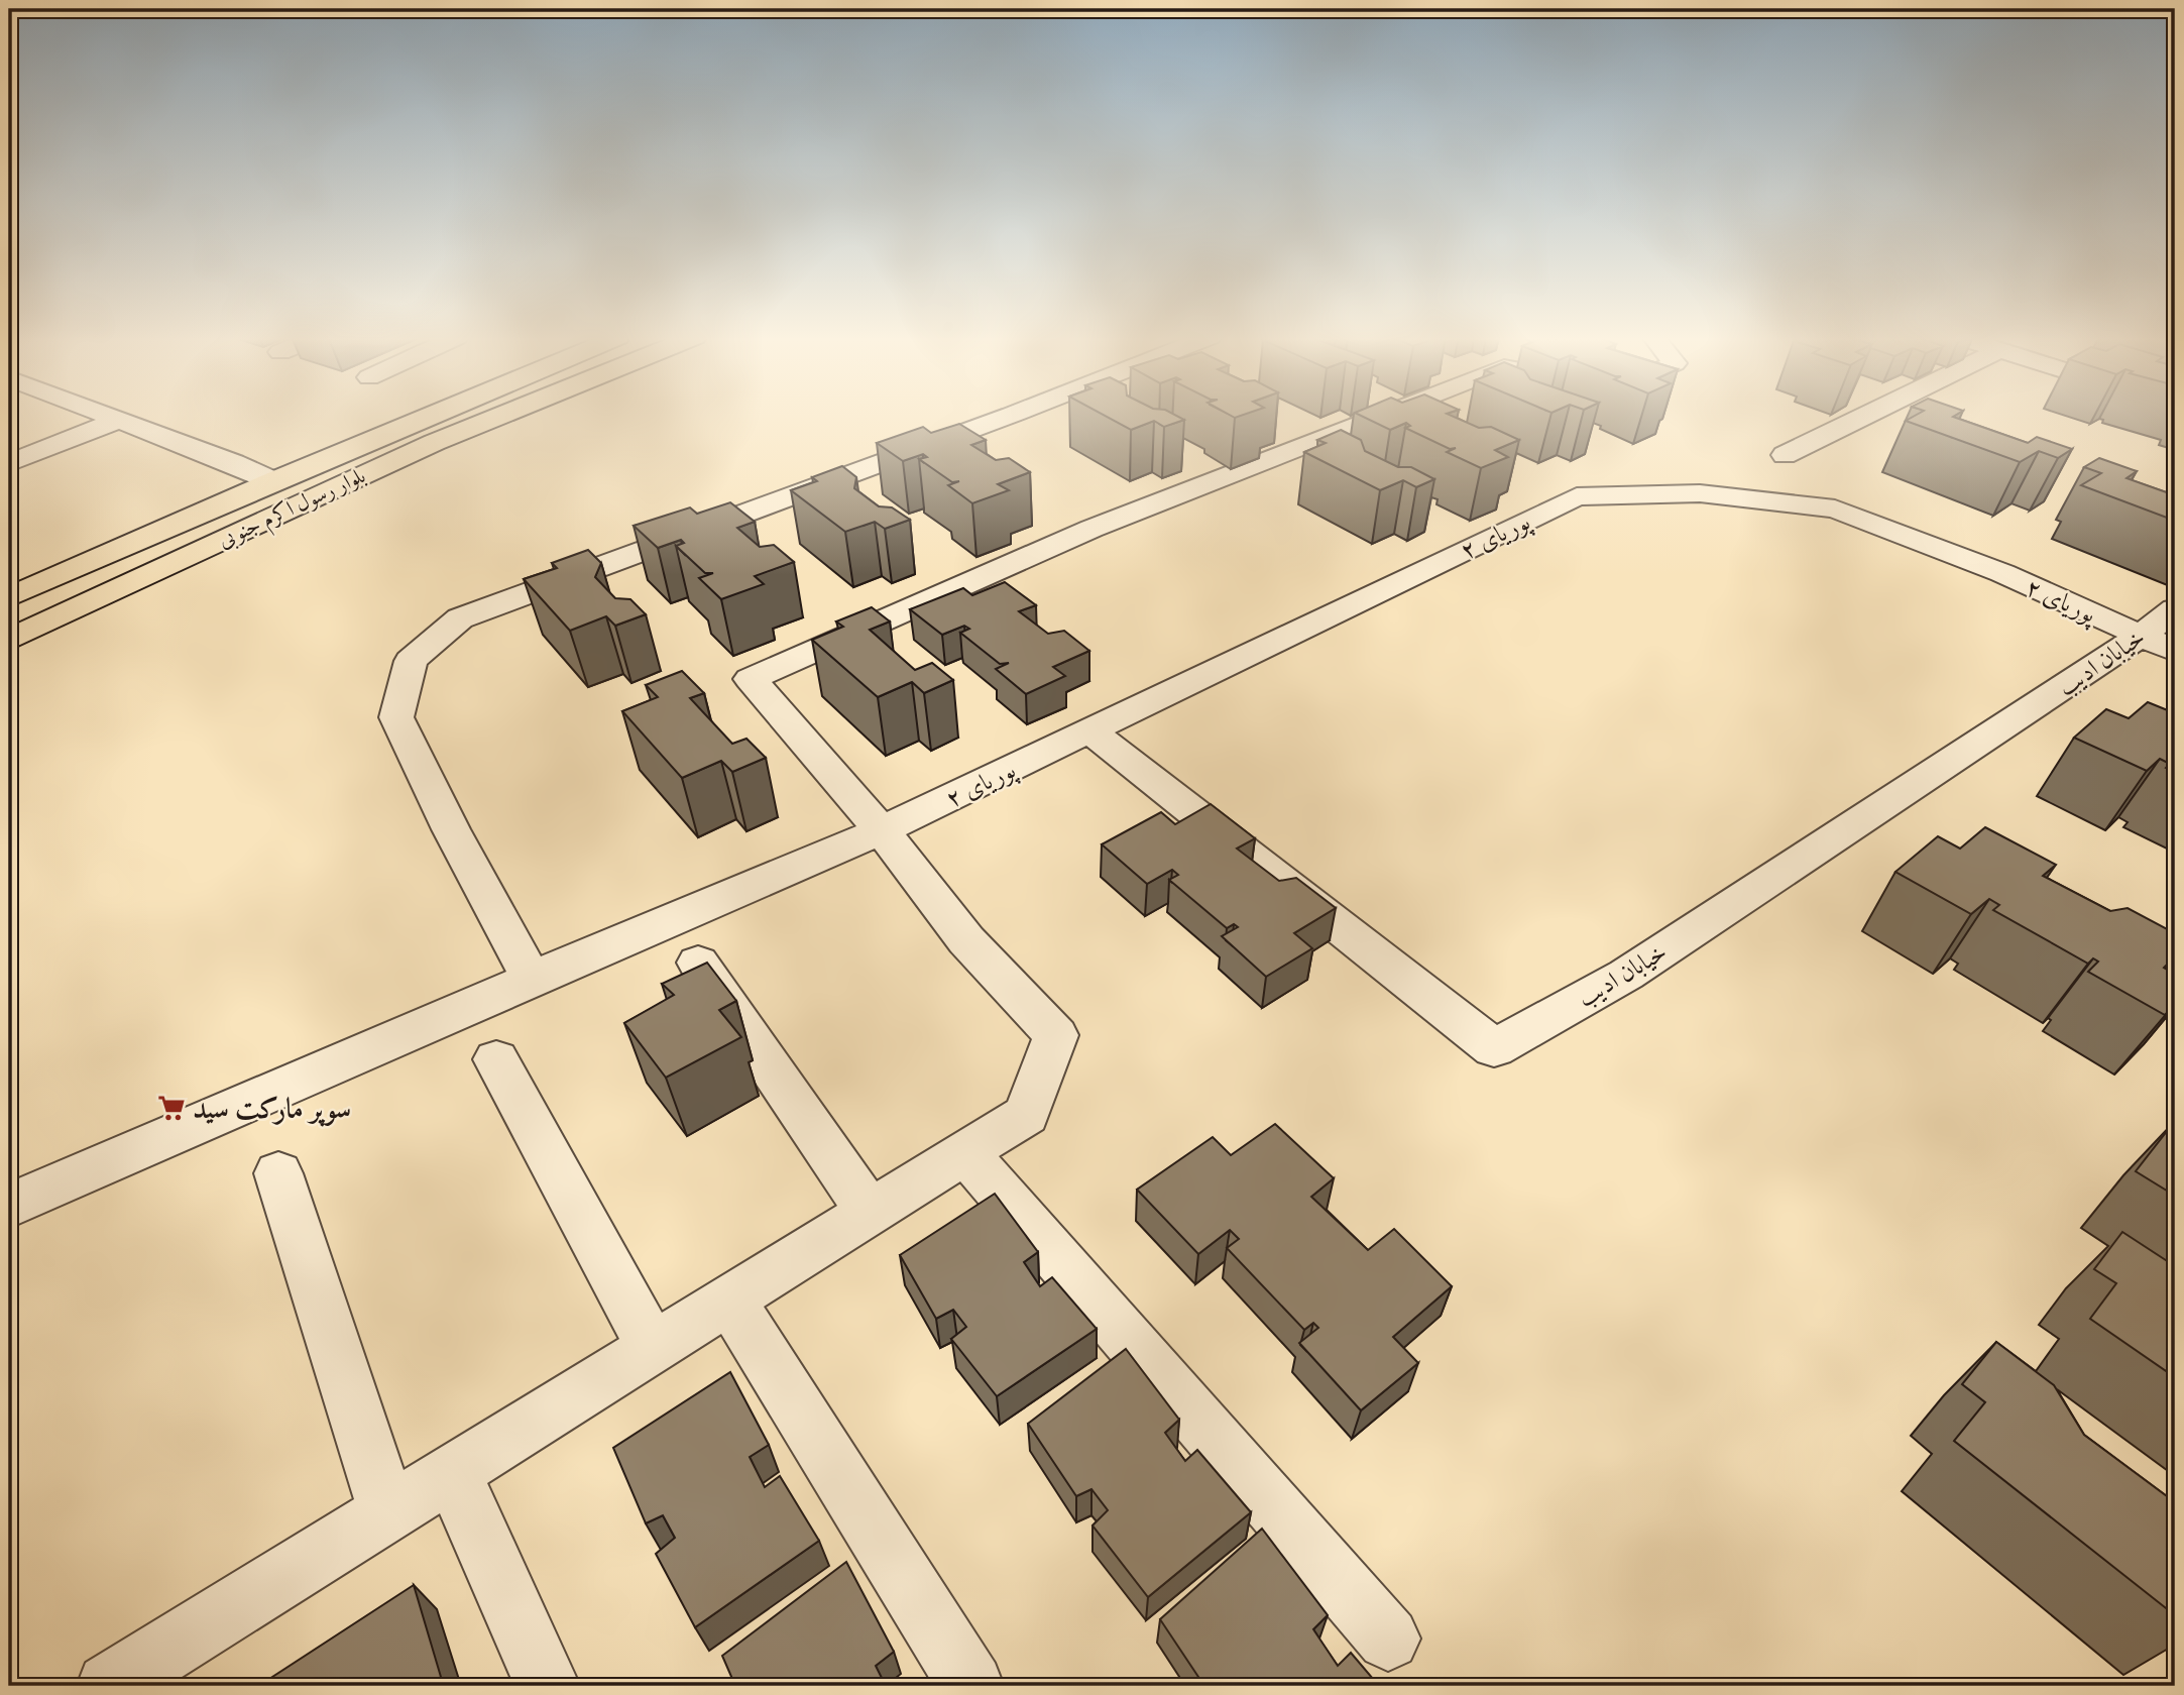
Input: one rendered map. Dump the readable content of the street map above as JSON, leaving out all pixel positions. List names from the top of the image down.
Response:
{
  "streets": {
    "main road": ["بلوار رسول اکرم جنوبی"],
    "street": ["پوریای ۲", "خیابان ادیب"]
  },
  "crossings": [
    ["پوریای ۲", "خیابان ادیب"]
  ],
  "places": {
    "supermarket": ["سوپر مارکت سید"]
  }
}
